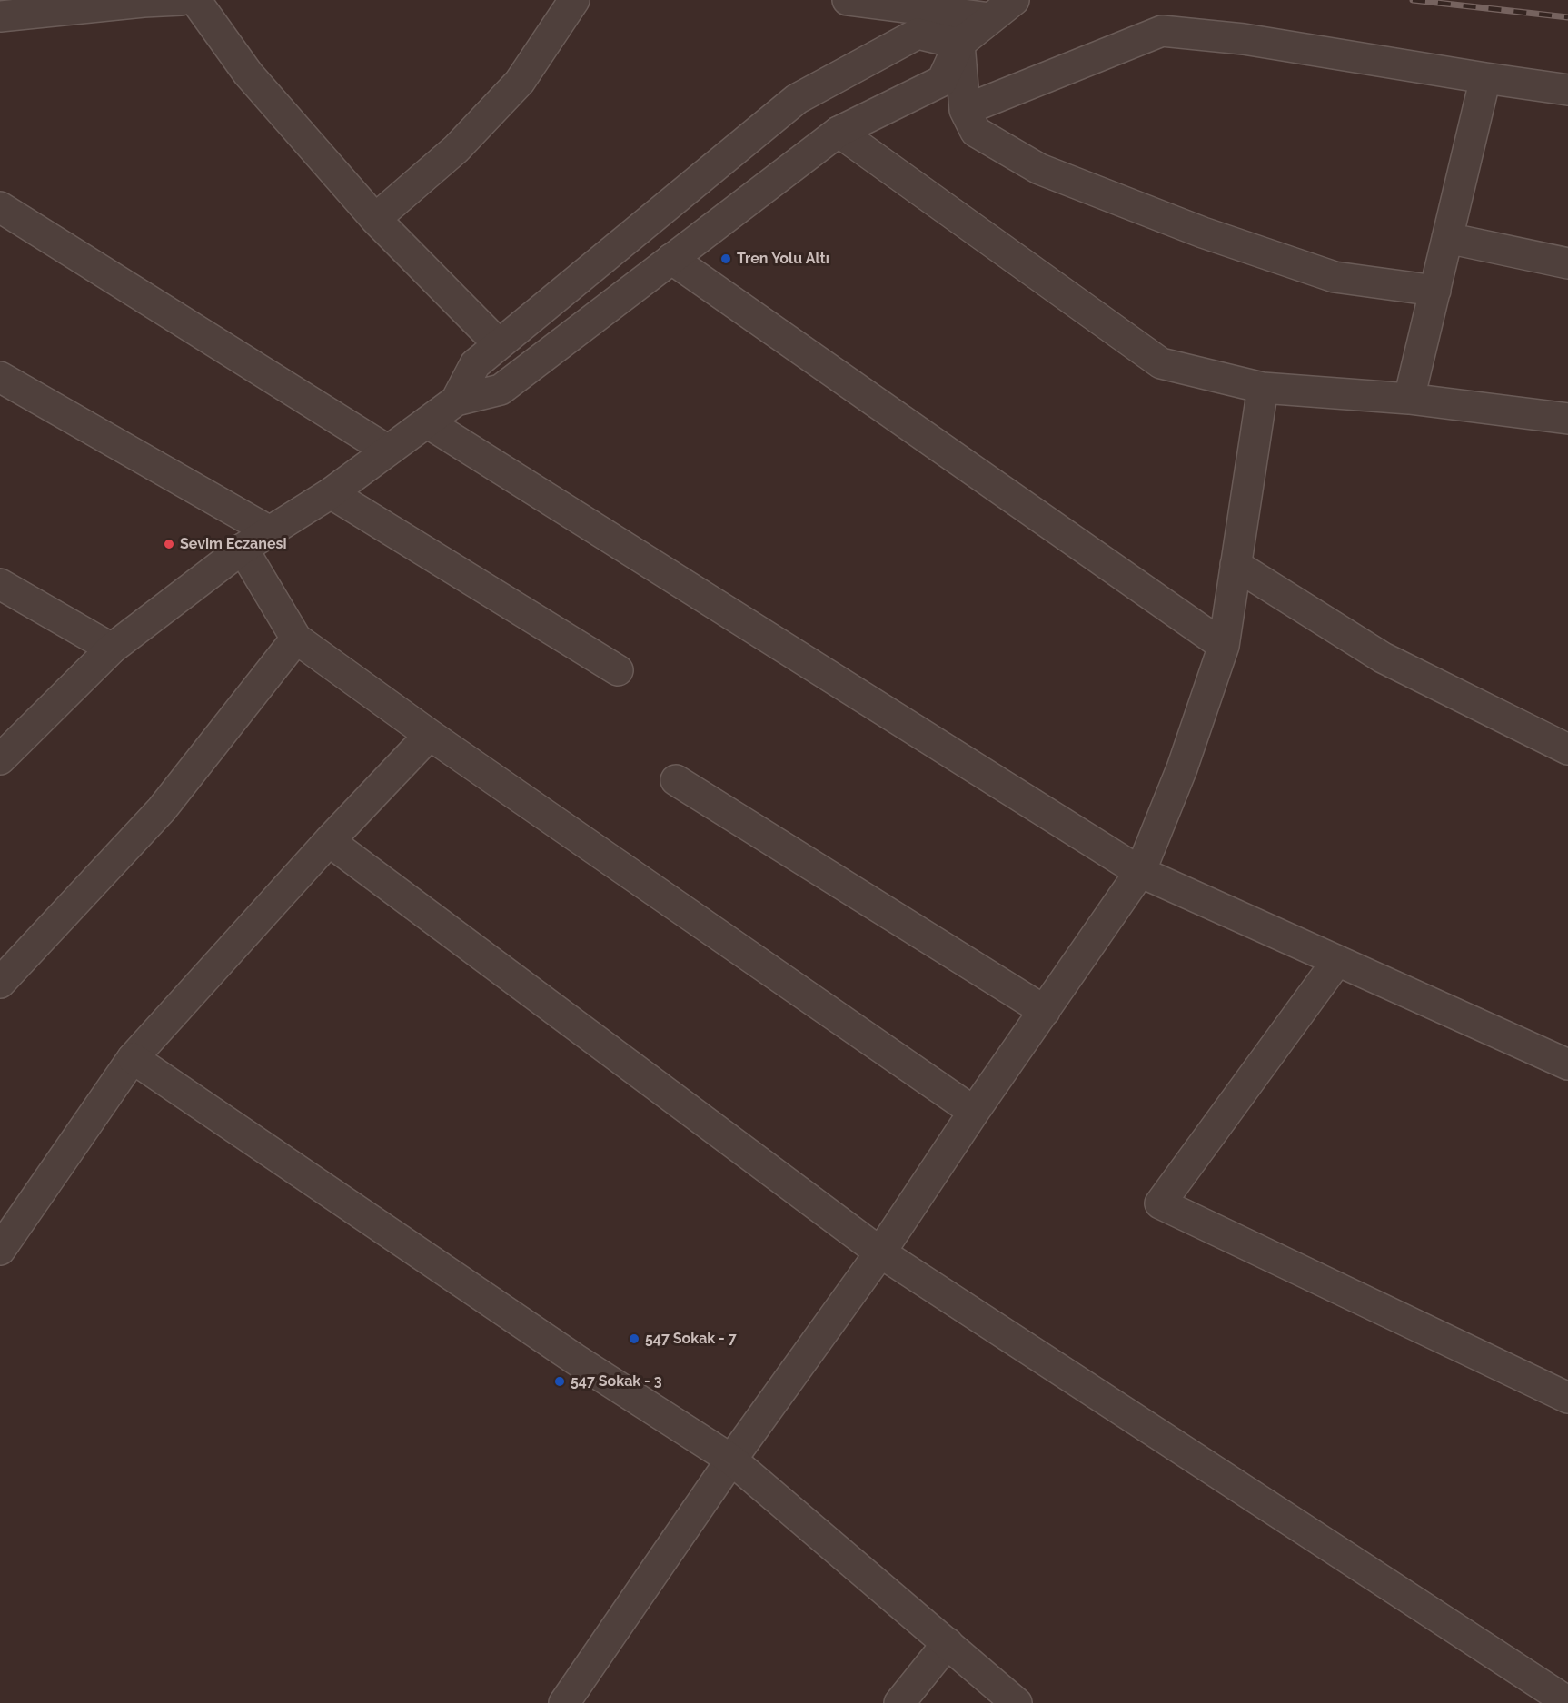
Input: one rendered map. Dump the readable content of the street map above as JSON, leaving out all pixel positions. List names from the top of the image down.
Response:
{
  "places": [
    "Tren Yolu Altı",
    "Sevim Eczanesi",
    "547 Sokak - 7",
    "547 Sokak - 3"
  ]
}
